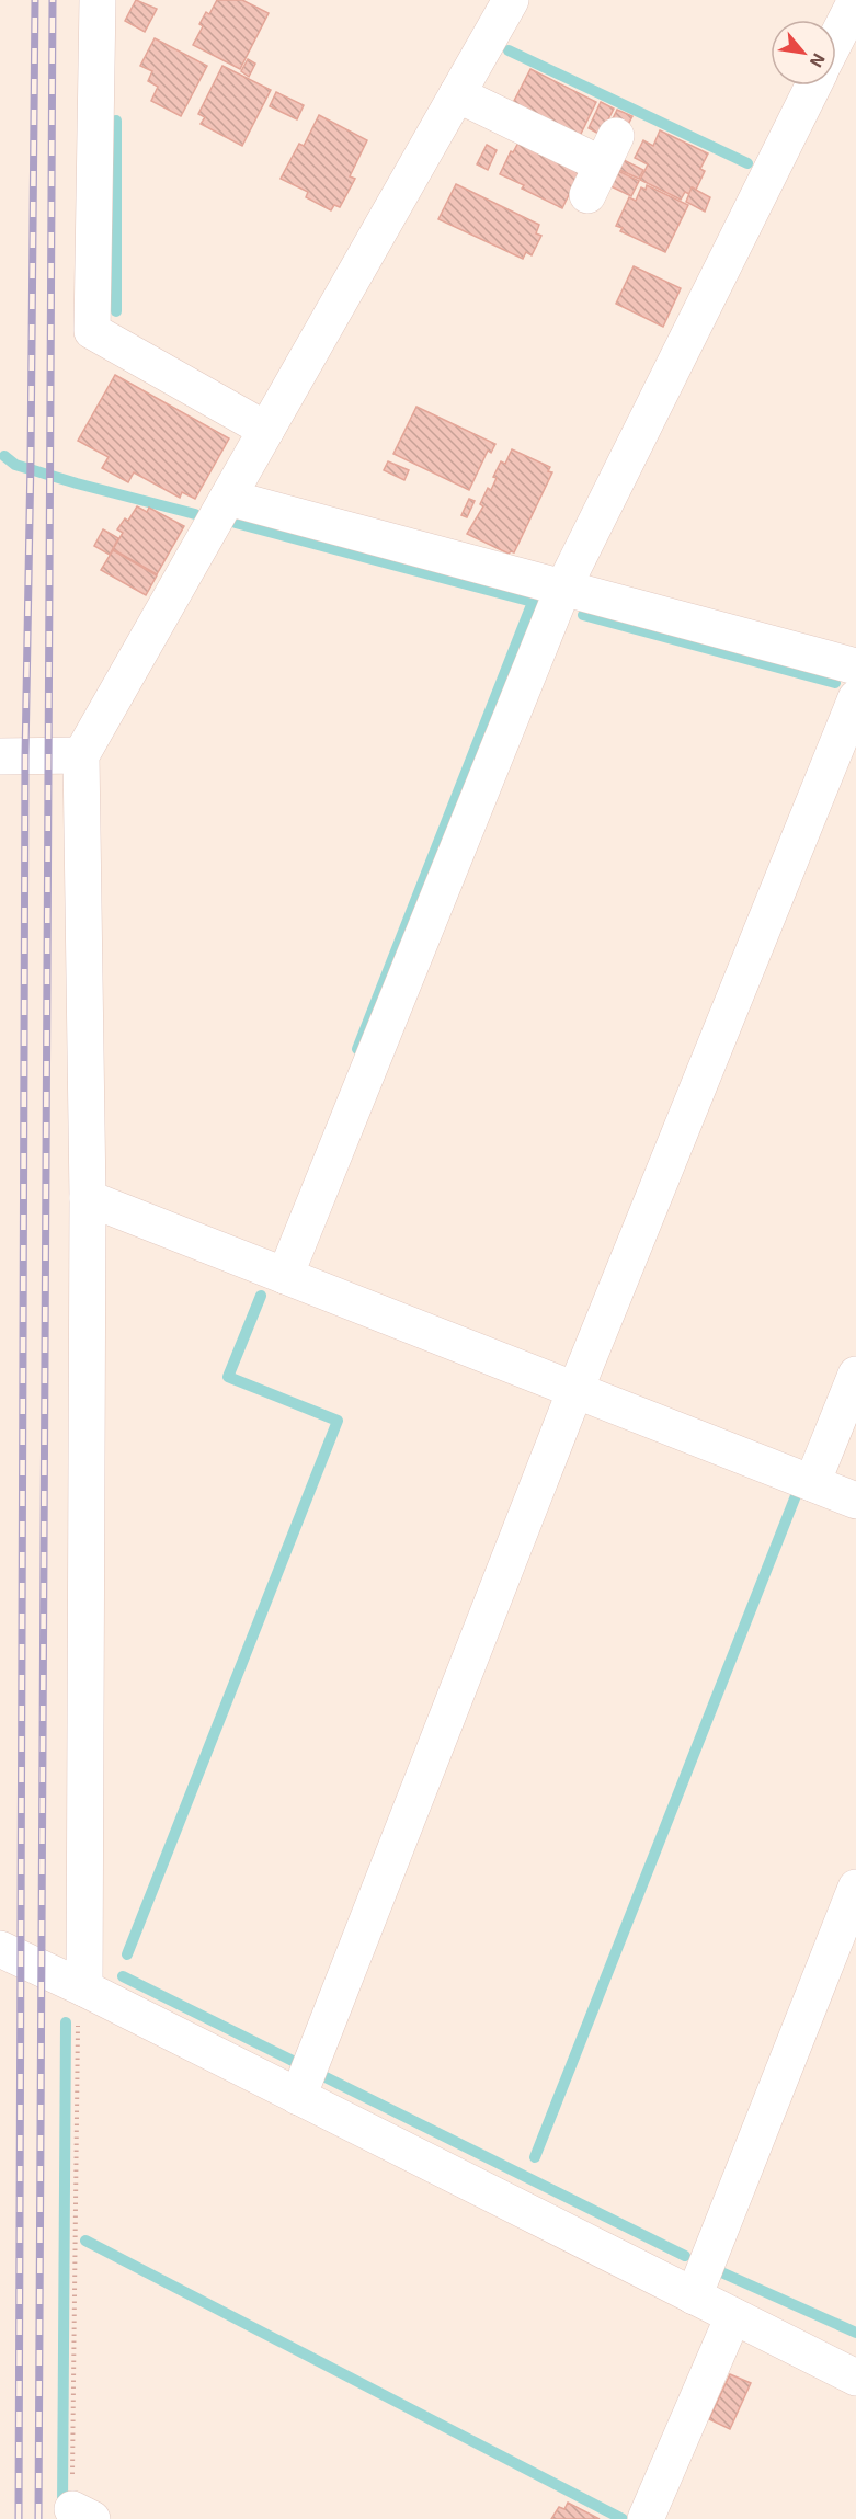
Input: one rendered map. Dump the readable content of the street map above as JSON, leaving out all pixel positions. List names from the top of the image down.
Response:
{
  "north": "bottom right"
}
